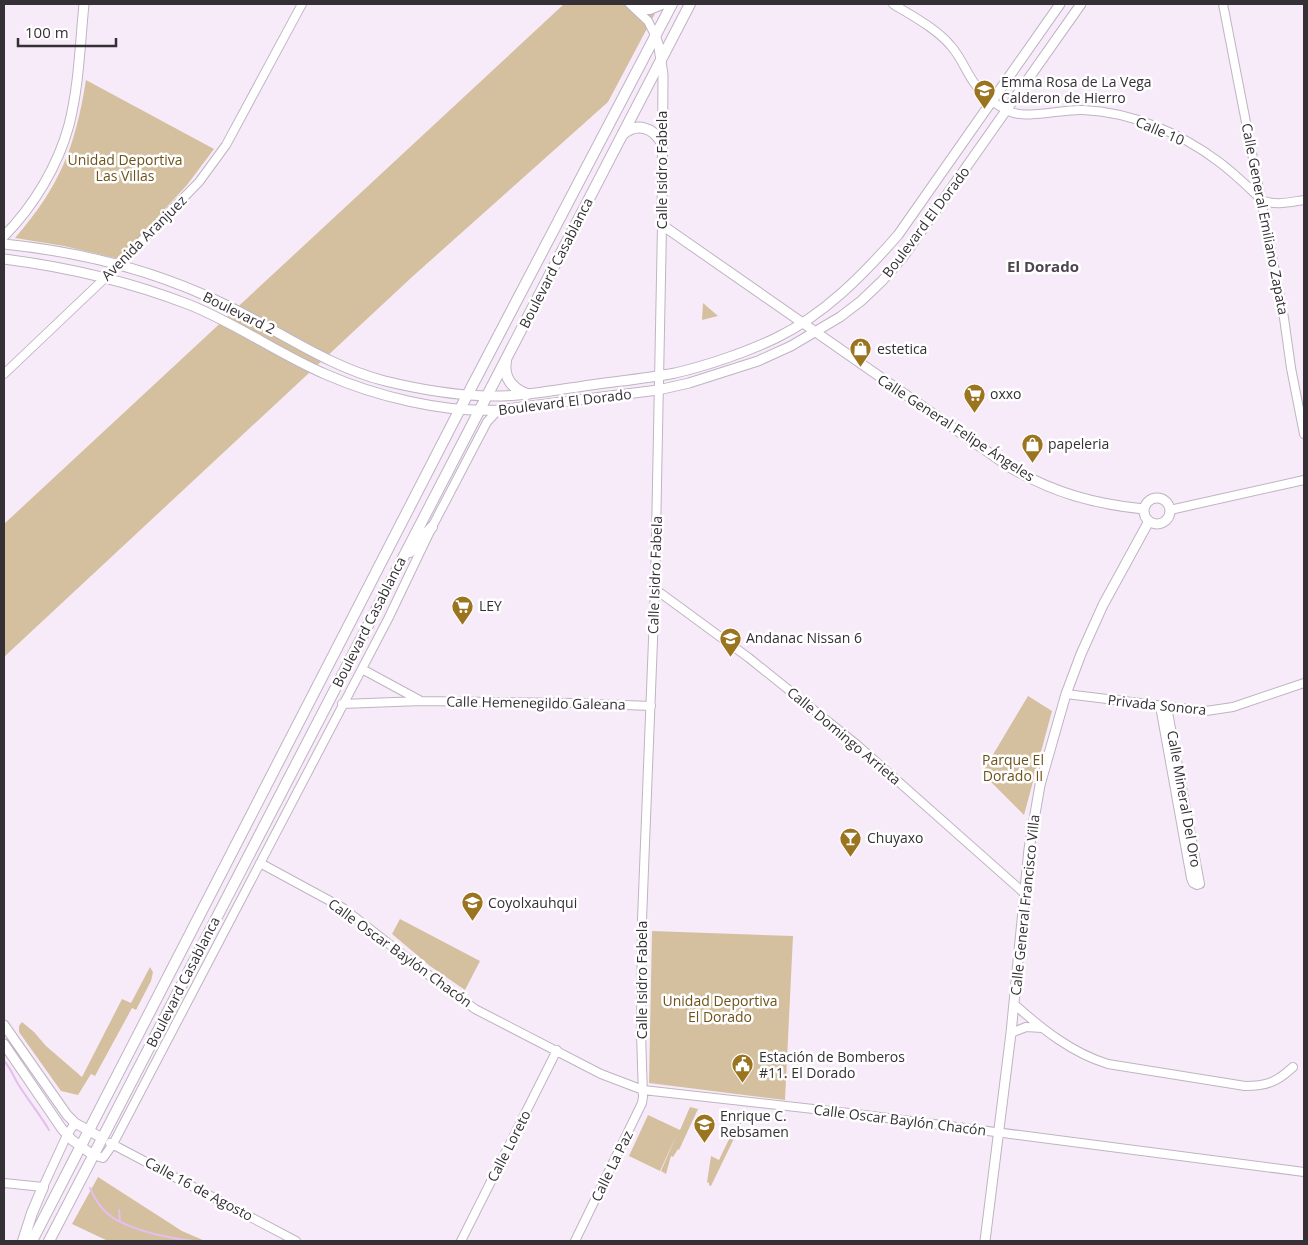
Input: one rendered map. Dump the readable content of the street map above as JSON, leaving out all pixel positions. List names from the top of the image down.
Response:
{
  "streets": {
    "main road": [
      "Calle Isidro Fabela",
      "Boulevard El Dorado",
      "Boulevard Casablanca",
      "Boulevard 2",
      "Calle General Felipe Ángeles",
      "Calle General Francisco Villa"
    ],
    "street": [
      "Calle 10",
      "Calle General Emiliano Zapata",
      "Avenida Aranjuez",
      "Calle Hemenegildo Galeana",
      "Privada Sonora",
      "Calle Domingo Arrieta",
      "Calle Mineral Del Oro",
      "Calle Oscar Baylón Chacón",
      "Calle Loreto",
      "Calle La Paz",
      "Calle 16 de Agosto"
    ]
  },
  "crossings": [
    ["Calle 10", "Calle General Emiliano Zapata"],
    ["Calle 10", "Boulevard El Dorado"],
    ["Calle Isidro Fabela", "Boulevard El Dorado"],
    ["Calle Isidro Fabela", "Boulevard Casablanca"],
    ["Calle Isidro Fabela", "Calle General Felipe Ángeles"],
    ["Calle Isidro Fabela", "Calle Hemenegildo Galeana"],
    ["Calle Isidro Fabela", "Calle Domingo Arrieta"],
    ["Calle Isidro Fabela", "Calle Oscar Baylón Chacón"],
    ["Calle Isidro Fabela", "Calle La Paz"],
    ["Boulevard El Dorado", "Boulevard Casablanca"],
    ["Boulevard El Dorado", "Boulevard 2"],
    ["Boulevard El Dorado", "Calle General Felipe Ángeles"],
    ["Avenida Aranjuez", "Boulevard 2"],
    ["Boulevard Casablanca", "Boulevard 2"],
    ["Boulevard Casablanca", "Calle 16 de Agosto"],
    ["Calle General Felipe Ángeles", "Calle General Francisco Villa"],
    ["Privada Sonora", "Calle Mineral Del Oro"],
    ["Privada Sonora", "Calle General Francisco Villa"],
    ["Calle Domingo Arrieta", "Calle General Francisco Villa"],
    ["Calle General Francisco Villa", "Calle Oscar Baylón Chacón"],
    ["Calle Oscar Baylón Chacón", "Calle Loreto"],
    ["Calle Oscar Baylón Chacón", "Calle La Paz"]
  ],
  "districts": ["El Dorado"],
  "parks": ["Unidad Deportiva Las Villas", "Parque El Dorado II", "Unidad Deportiva El Dorado"],
  "places": {
    "school or university": [
      "Emma Rosa de La Vega Calderon de Hierro",
      "Andanac Nissan 6",
      "Coyolxauhqui",
      "Enrique C. Rebsamen"
    ],
    "shop": ["estetica", "papeleria"],
    "supermarket": ["oxxo", "LEY"],
    "bar": ["Chuyaxo"],
    "public building": ["Estación de Bomberos #11. El Dorado"]
  },
  "scale_bar": "100 m"
}
